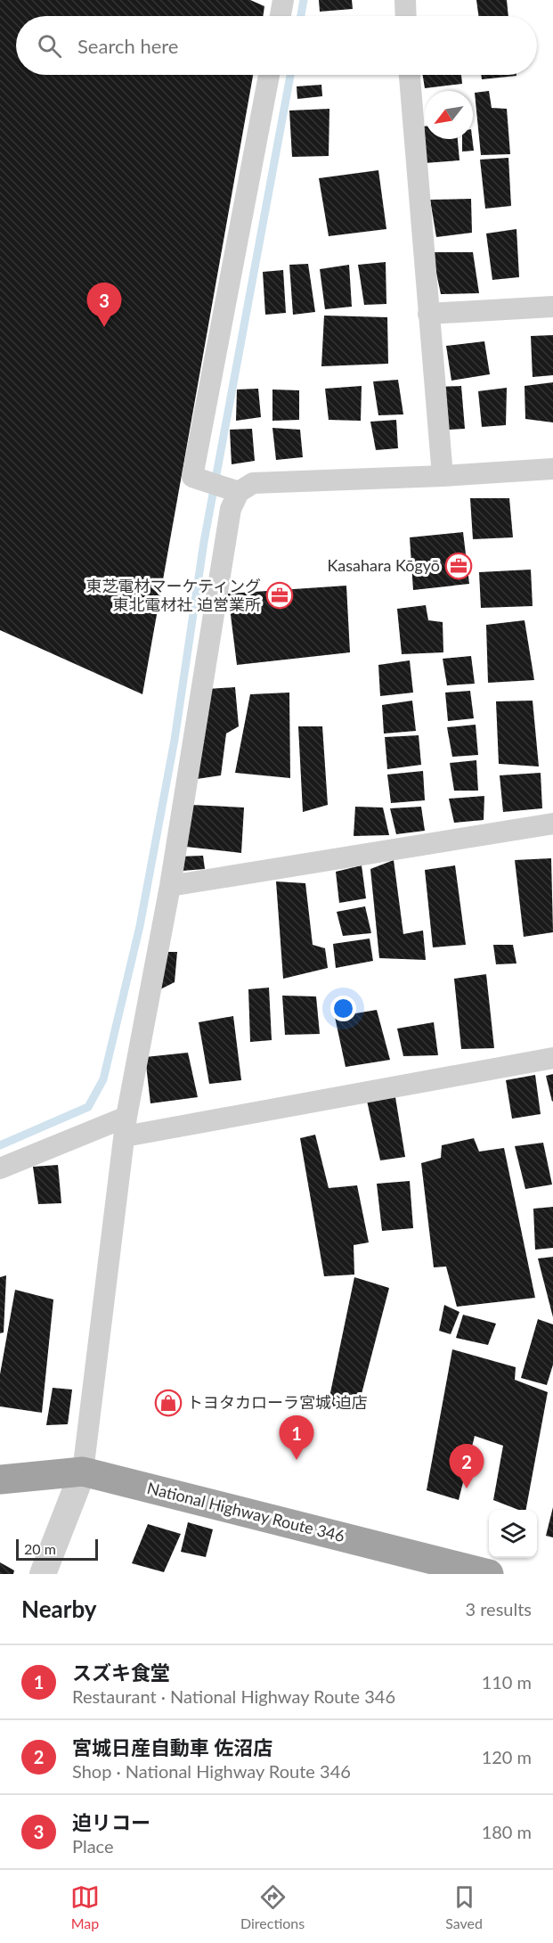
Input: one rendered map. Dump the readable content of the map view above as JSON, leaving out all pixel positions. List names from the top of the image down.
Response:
{
  "streets": {
    "highway": ["National Highway Route 346"]
  },
  "places": {
    "office": ["Kasahara Kōgyō", "東芝電材マーケティング 東北電材社 迫営業所"],
    "shop": ["トヨタカローラ宮城 迫店"]
  },
  "scale_bar": "20 m",
  "north": "bottom left",
  "page": {
    "search": "Search here",
    "pins": ["3", "1", "2"],
    "scale": "20 m",
    "heading": ["Nearby", "3 results"],
    "list": [
      {
        "mark": "1",
        "name": "スズキ食堂",
        "note": "Restaurant · National Highway Route 346",
        "value": "110 m"
      },
      {
        "mark": "2",
        "name": "宮城日産自動車 佐沼店",
        "note": "Shop · National Highway Route 346",
        "value": "120 m"
      },
      {
        "mark": "3",
        "name": "迫リコー",
        "note": "Place",
        "value": "180 m"
      }
    ],
    "nav": ["Map", "Directions", "Saved"]
  }
}
